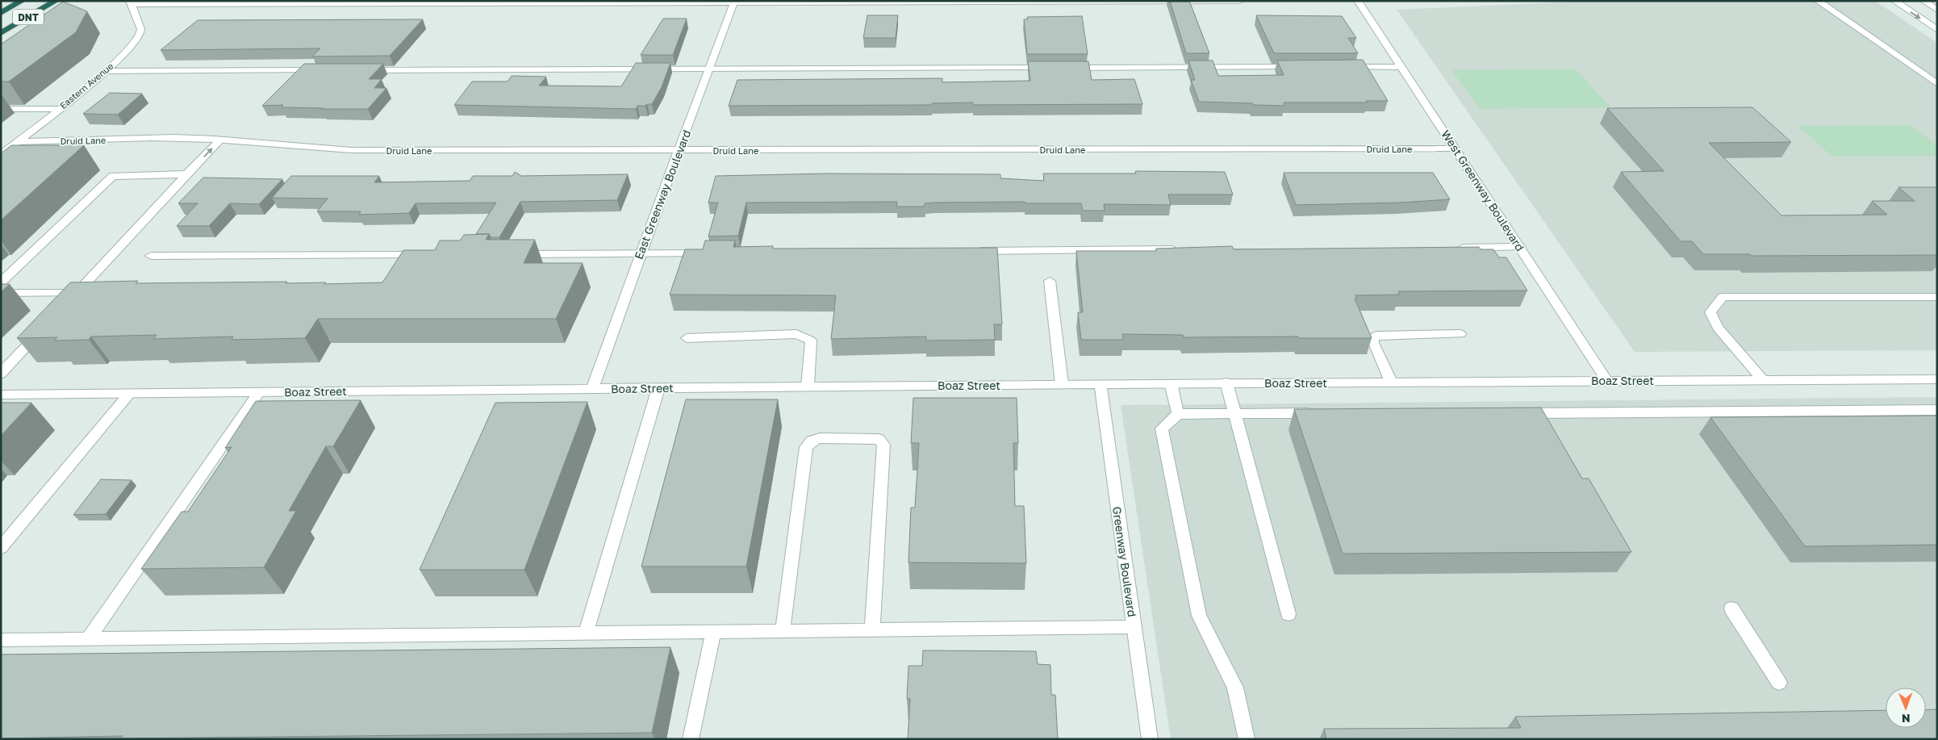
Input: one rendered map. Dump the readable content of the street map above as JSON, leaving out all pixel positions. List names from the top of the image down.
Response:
{
  "streets": {
    "highway": ["DNT"],
    "street": [
      "Eastern Avenue",
      "Druid Lane",
      "West Greenway Boulevard",
      "East Greenway Boulevard",
      "Boaz Street",
      "Greenway Boulevard"
    ]
  },
  "crossings": [
    ["Eastern Avenue", "Druid Lane"],
    ["Druid Lane", "West Greenway Boulevard"],
    ["Druid Lane", "East Greenway Boulevard"],
    ["West Greenway Boulevard", "Boaz Street"],
    ["East Greenway Boulevard", "Boaz Street"],
    ["Boaz Street", "Greenway Boulevard"]
  ],
  "north": "bottom"
}
